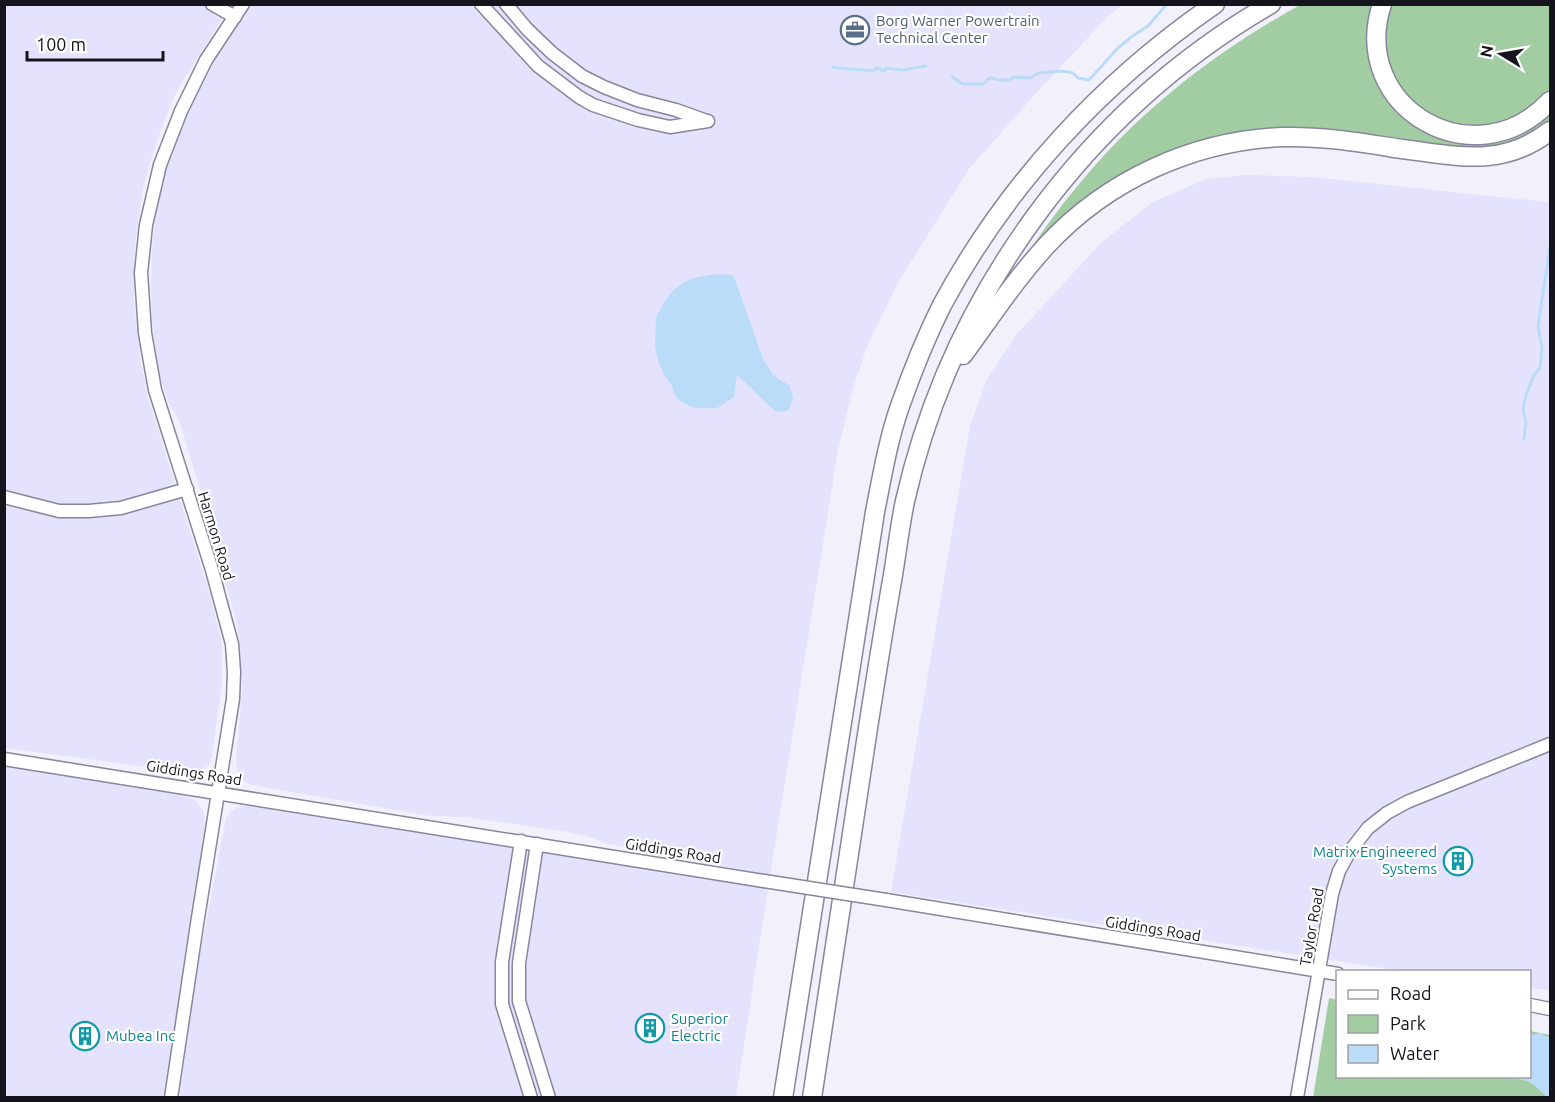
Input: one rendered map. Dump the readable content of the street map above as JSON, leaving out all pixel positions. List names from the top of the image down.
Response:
{
  "streets": {
    "street": ["Harmon Road", "Giddings Road", "Taylor Road"]
  },
  "crossings": [
    ["Harmon Road", "Giddings Road"],
    ["Giddings Road", "Taylor Road"]
  ],
  "places": {
    "office": ["Borg Warner Powertrain Technical Center"],
    "building": ["Matrix Engineered Systems", "Superior Electric", "Mubea Inc"]
  },
  "legend": ["Road", "Park", "Water"],
  "scale_bar": "100 m",
  "north": "left"
}
